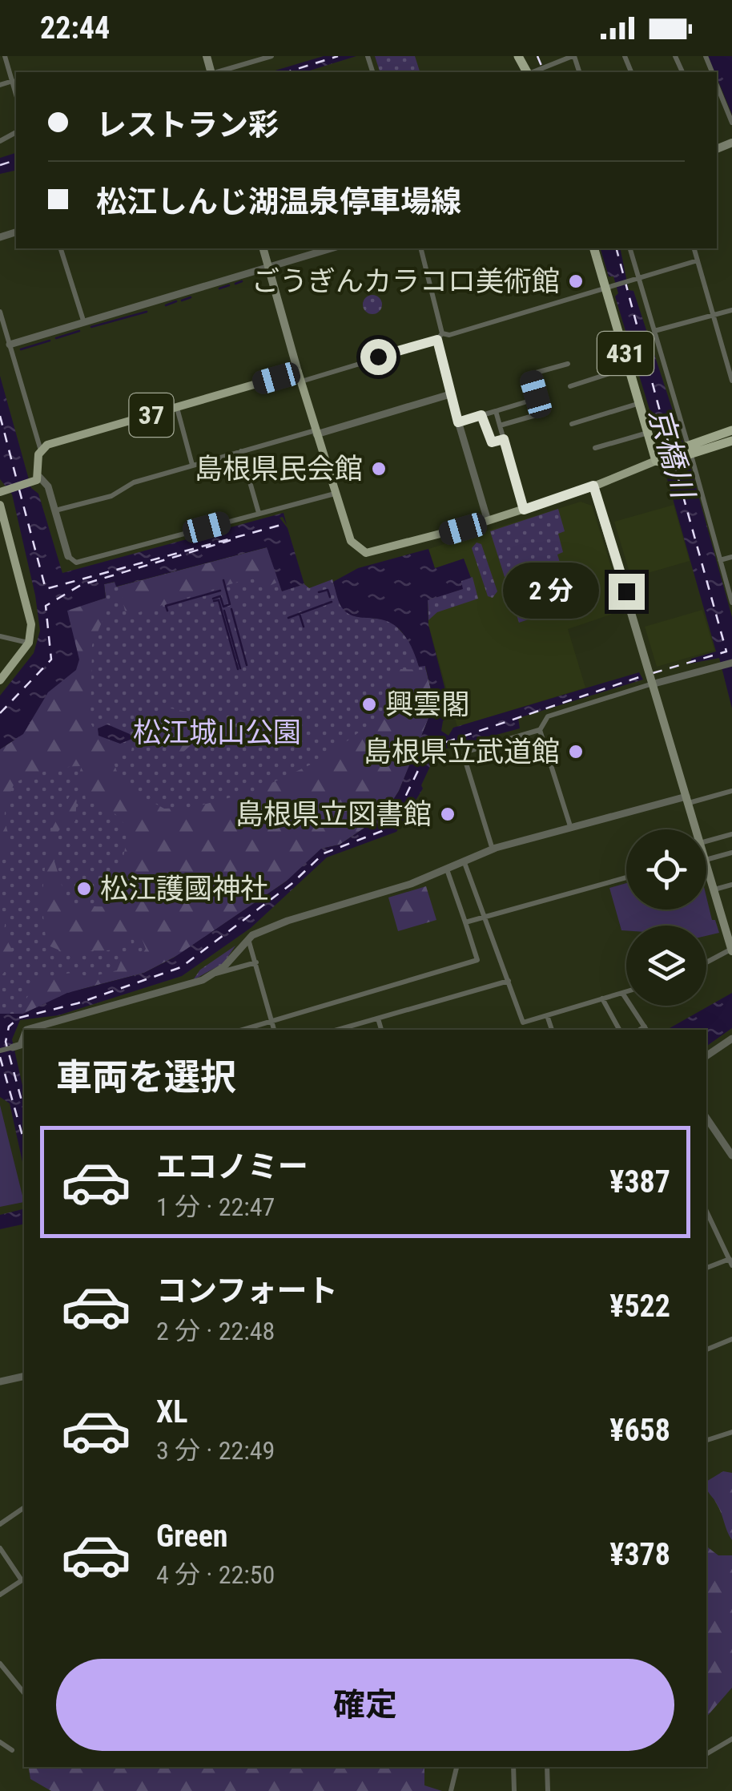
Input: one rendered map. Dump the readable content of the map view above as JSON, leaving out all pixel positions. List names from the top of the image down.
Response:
{
  "streets": {
    "highway": ["431"],
    "main road": ["37"]
  },
  "water": ["京橋川"],
  "parks": ["松江城山公園"],
  "places": [
    "ごうぎんカラコロ美術館",
    "島根県民会館",
    "興雲閣",
    "島根県立武道館",
    "島根県立図書館",
    "松江護國神社"
  ],
  "page": {
    "status": "22:44",
    "banner": ["レストラン彩", "松江しんじ湖温泉停車場線"],
    "bubble": "2 分",
    "heading": "車両を選択",
    "list": [
      {
        "name": "エコノミー",
        "note": "1 分 · 22:47",
        "value": "¥387"
      },
      {
        "name": "コンフォート",
        "note": "2 分 · 22:48",
        "value": "¥522"
      },
      {
        "name": "XL",
        "note": "3 分 · 22:49",
        "value": "¥658"
      },
      {
        "name": "Green",
        "note": "4 分 · 22:50",
        "value": "¥378"
      }
    ],
    "buttons": "確定"
  }
}
